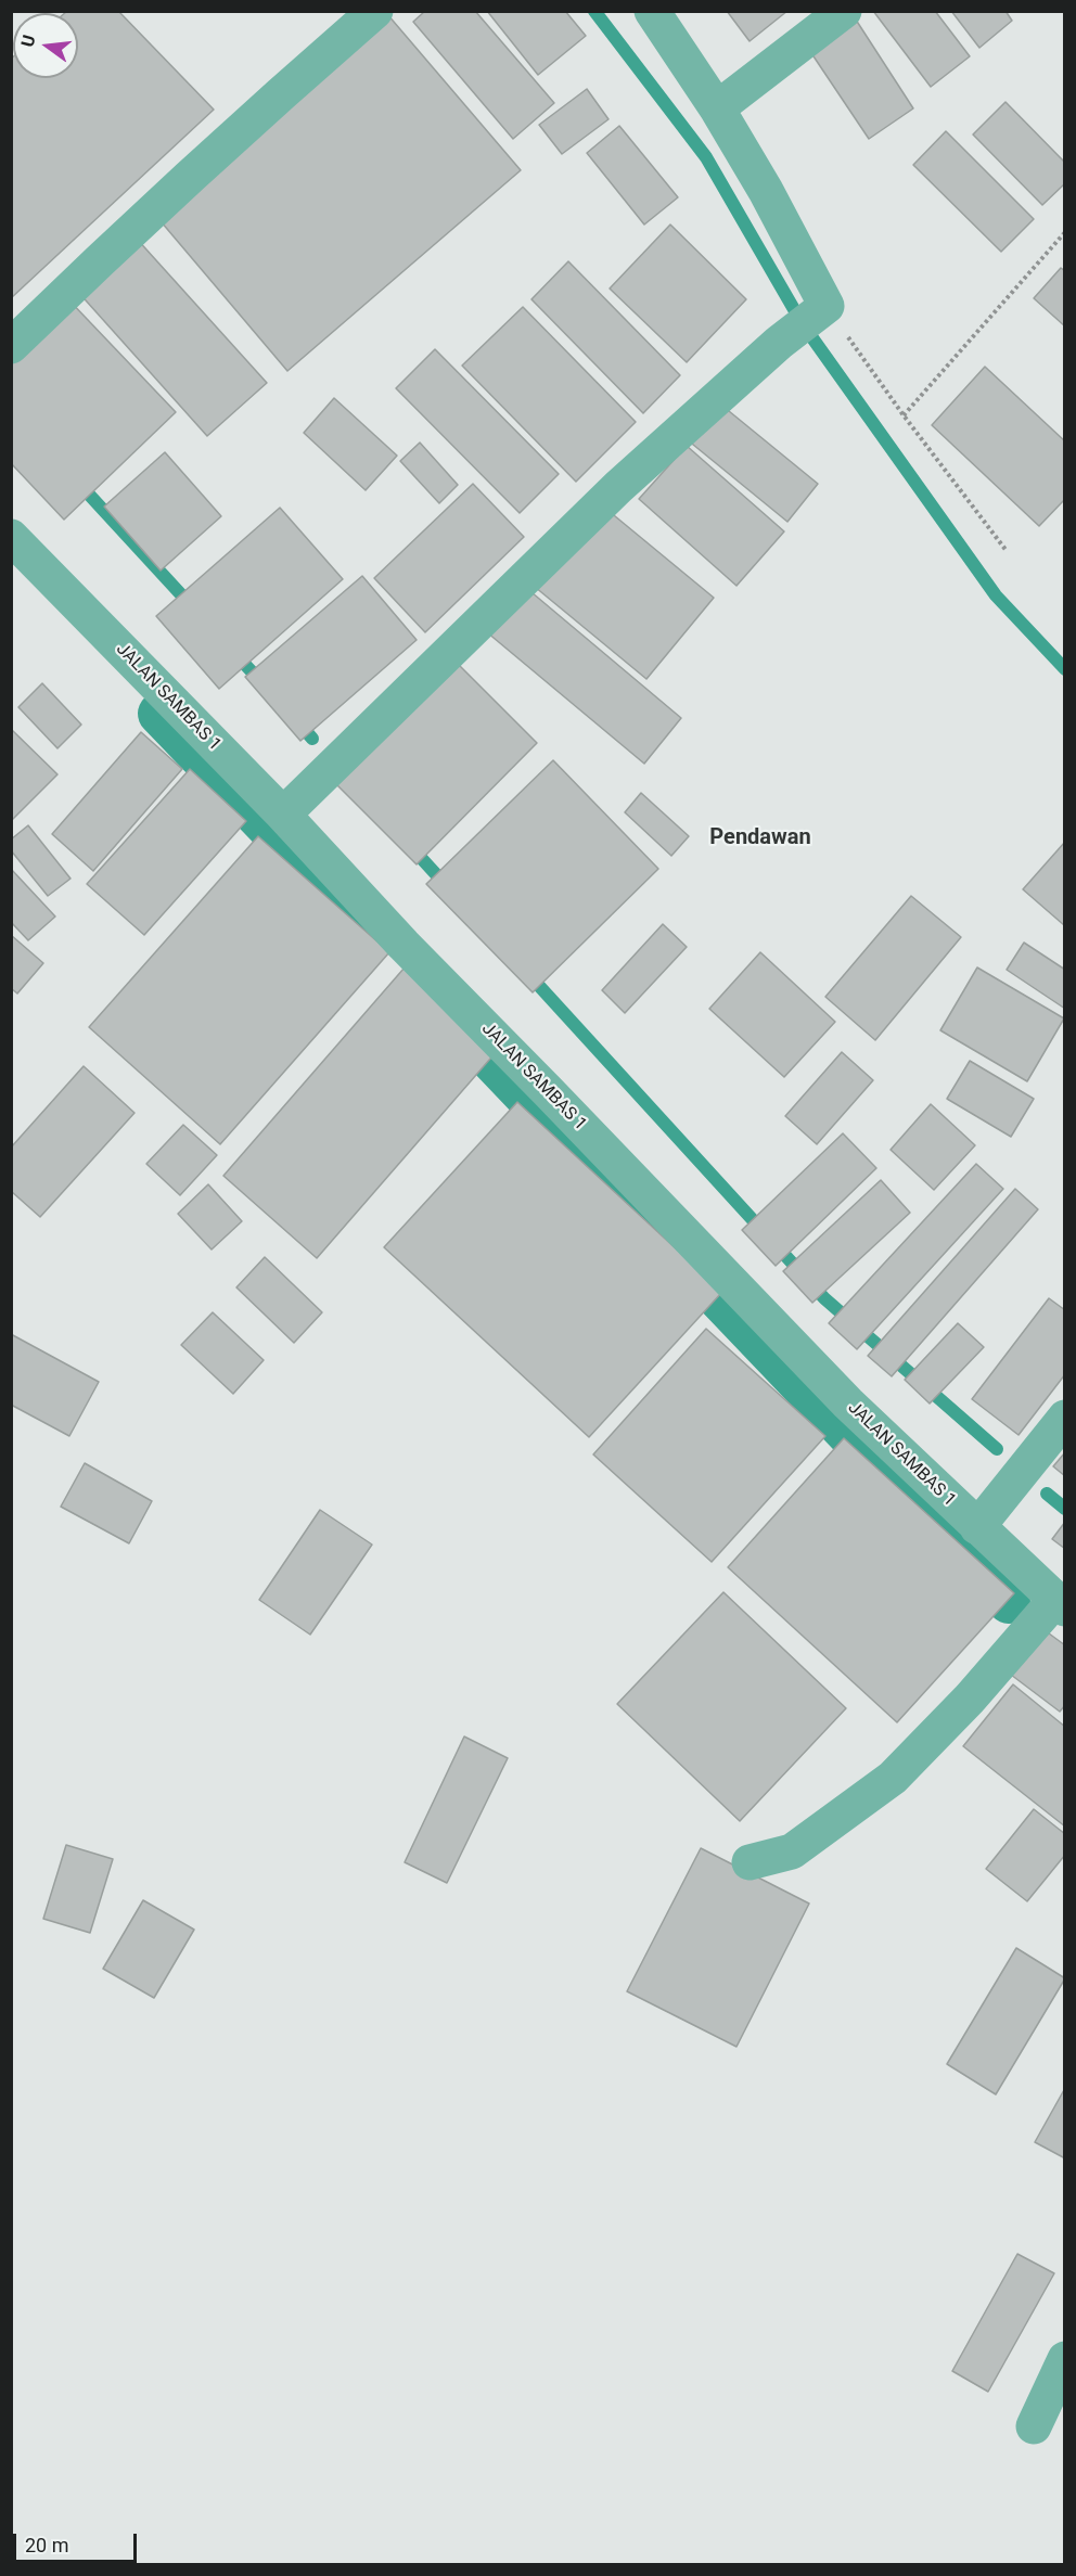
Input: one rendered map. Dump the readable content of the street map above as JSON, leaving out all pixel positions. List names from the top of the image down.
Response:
{
  "streets": {
    "street": ["JALAN SAMBAS 1"]
  },
  "districts": ["Pendawan"],
  "scale_bar": "20 m",
  "north": "left"
}
